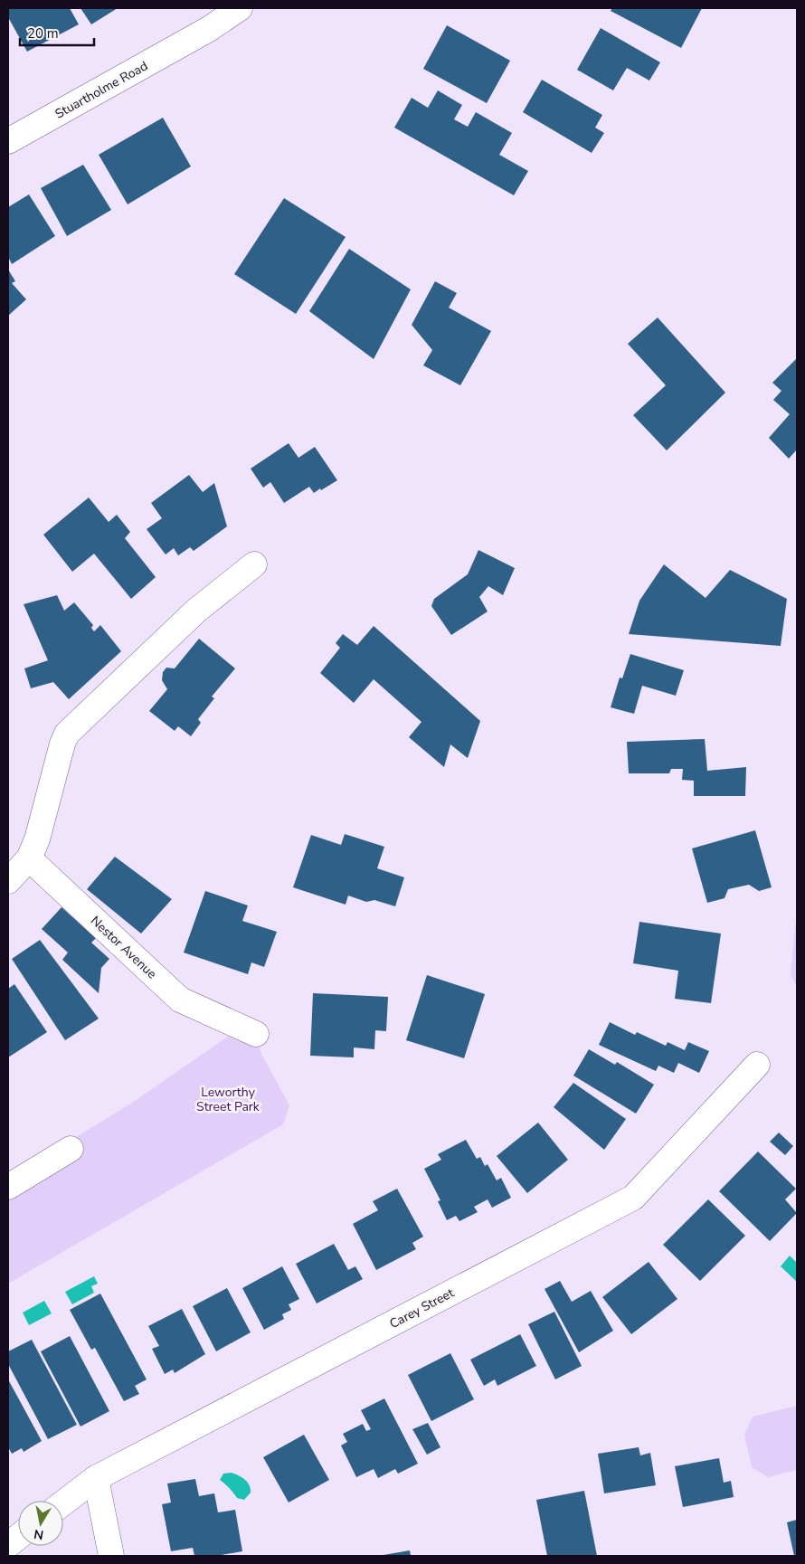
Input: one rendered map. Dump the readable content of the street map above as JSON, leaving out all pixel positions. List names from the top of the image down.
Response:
{
  "streets": {
    "street": ["Stuartholme Road", "Nestor Avenue", "Carey Street"]
  },
  "parks": ["Leworthy Street Park"],
  "scale_bar": "20 m",
  "north": "bottom"
}
